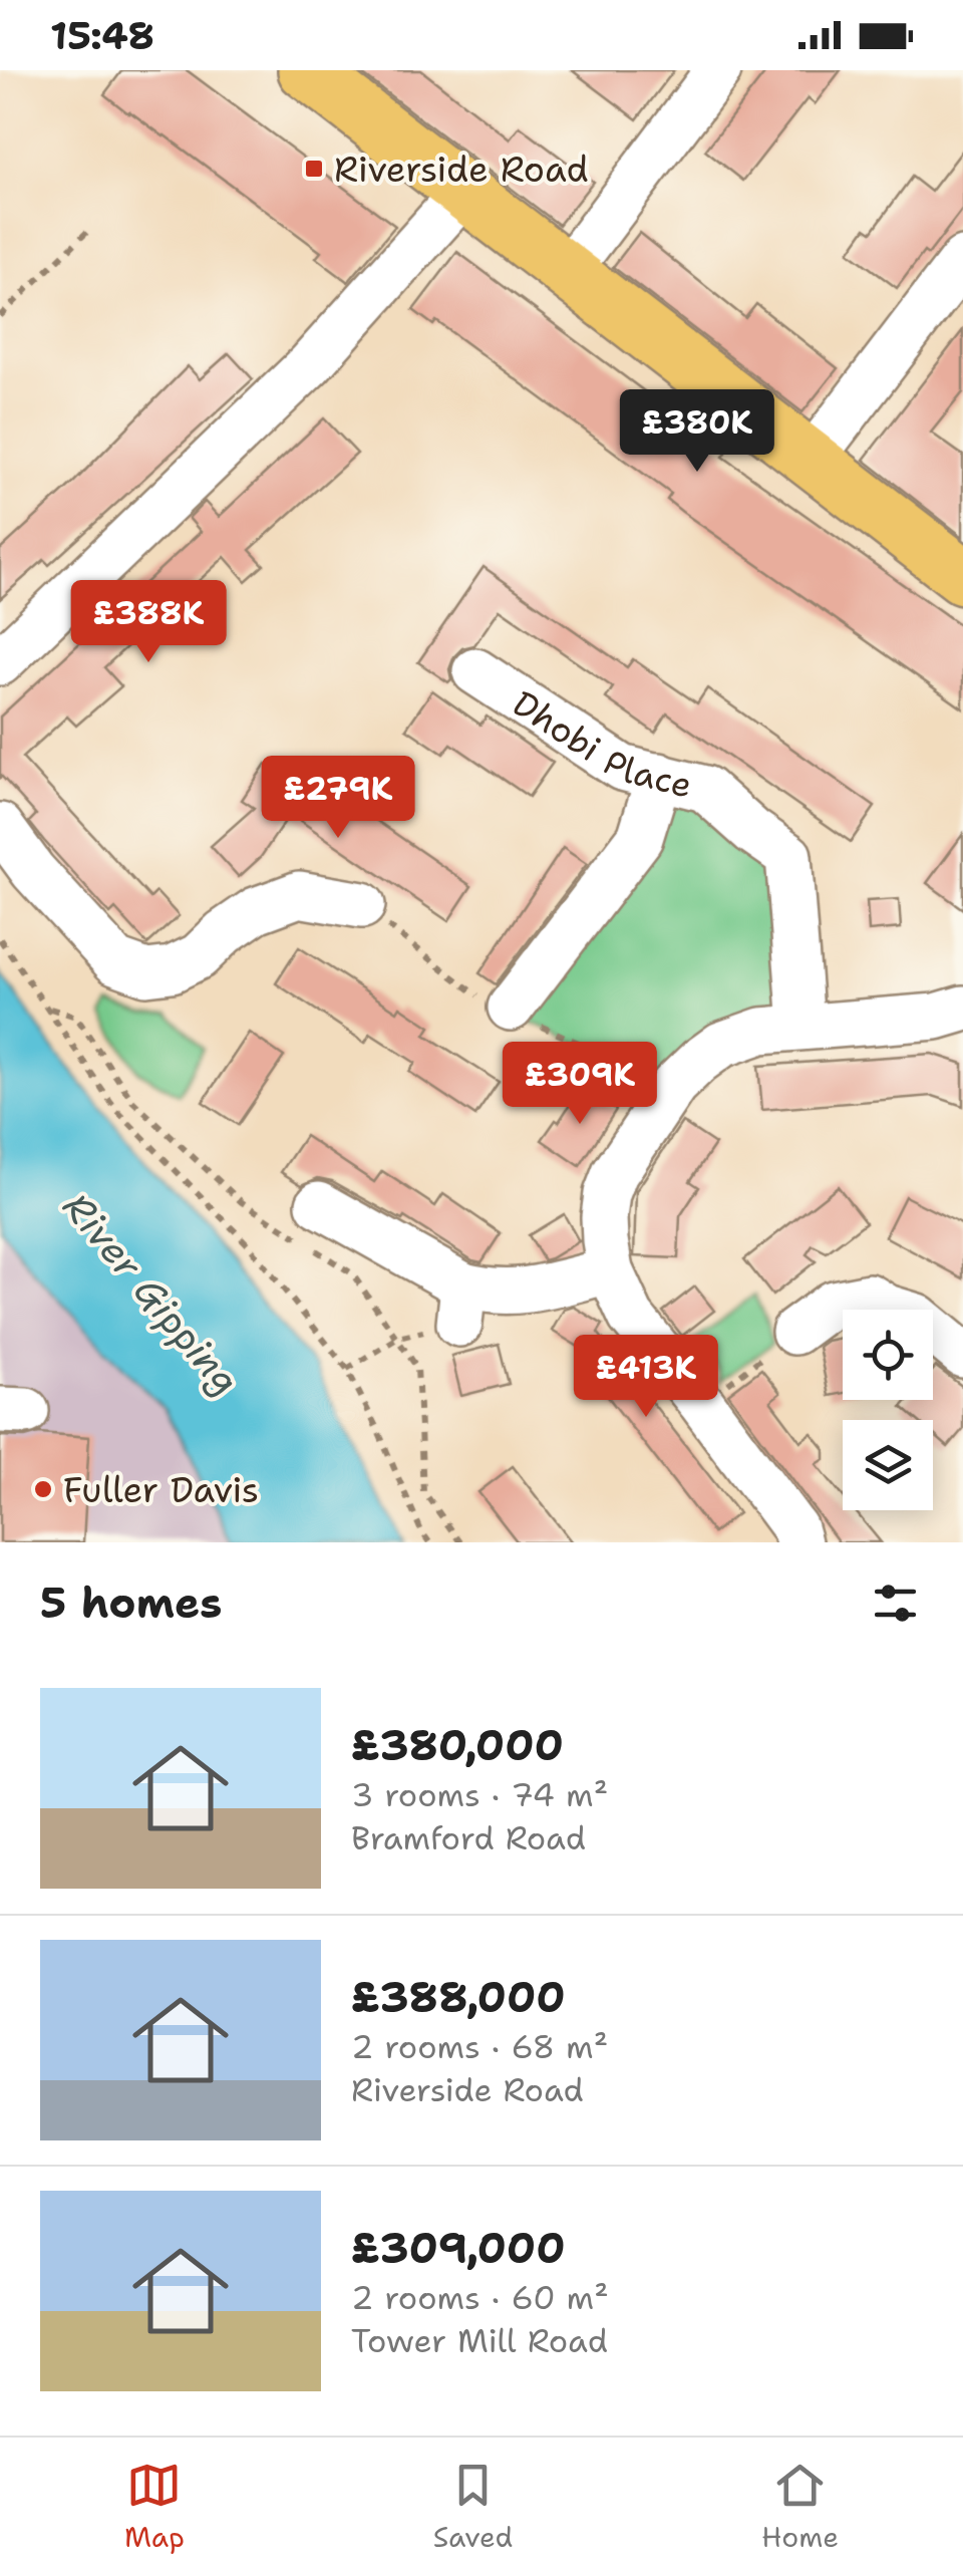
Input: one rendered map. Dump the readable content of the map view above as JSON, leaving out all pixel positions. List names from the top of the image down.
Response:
{
  "streets": {
    "street": ["Dhobi Place"]
  },
  "water": ["River Gipping"],
  "places": {
    "transit": ["Riverside Road"],
    "other": ["Fuller Davis"]
  },
  "page": {
    "status": "15:48",
    "price": [
      "£380K",
      "£388K",
      "£279K",
      "£309K",
      "£413K"
    ],
    "heading": "5 homes",
    "list": [
      {
        "name": "£380,000",
        "note": "3 rooms · 74 m² · Bramford Road"
      },
      {
        "name": "£388,000",
        "note": "2 rooms · 68 m² · Riverside Road"
      },
      {
        "name": "£309,000",
        "note": "2 rooms · 60 m² · Tower Mill Road"
      }
    ],
    "tabs": ["Map", "Saved", "Home"]
  }
}
